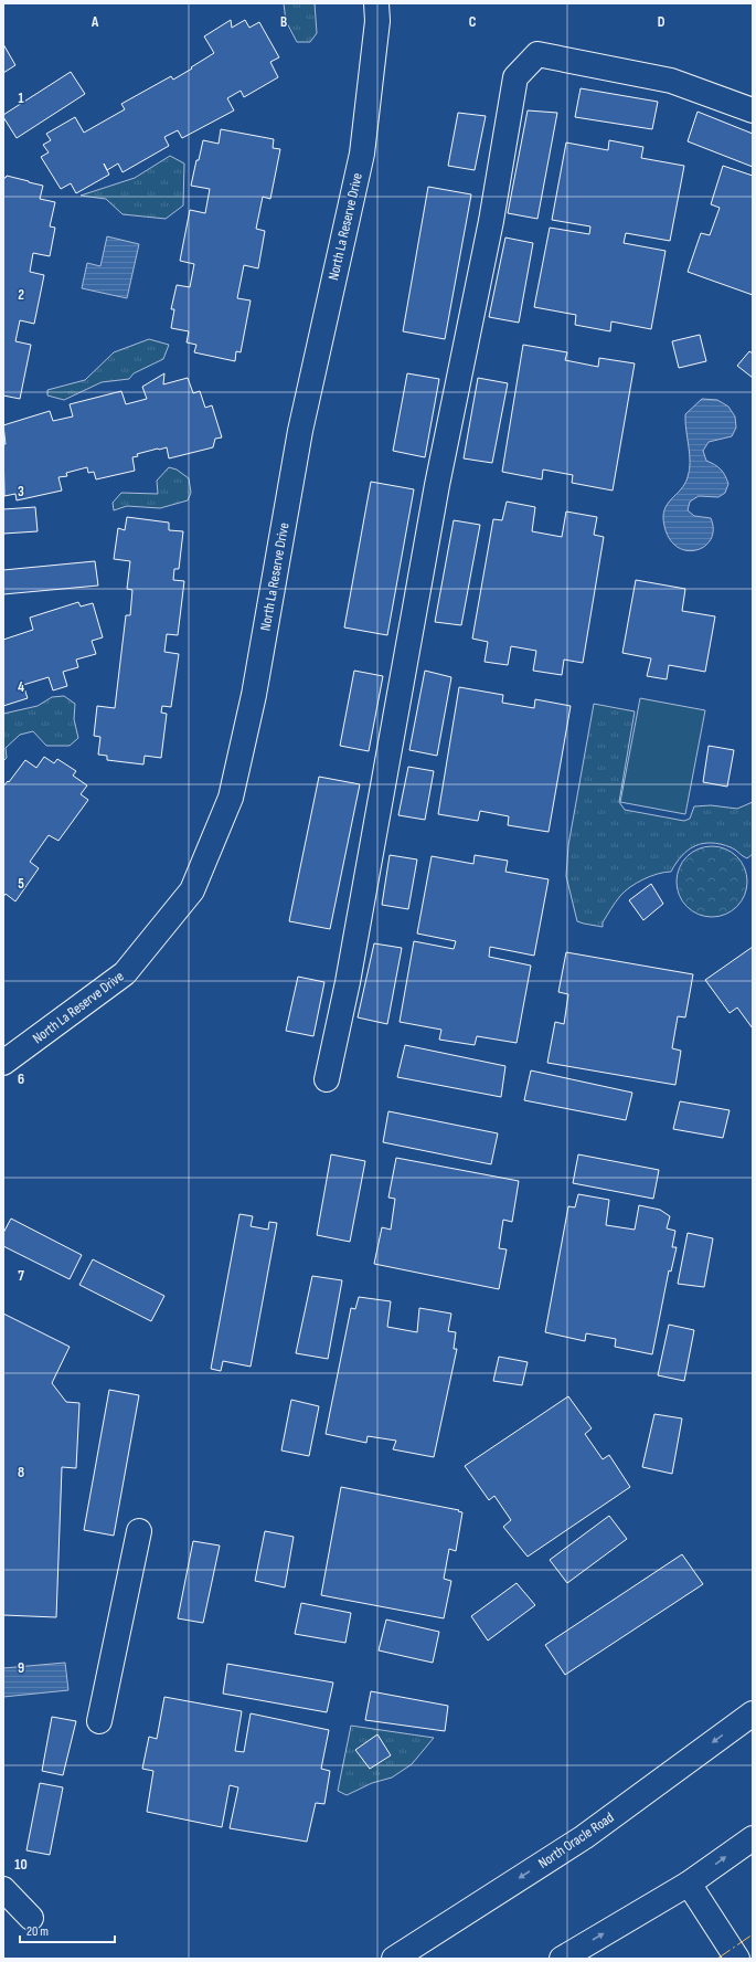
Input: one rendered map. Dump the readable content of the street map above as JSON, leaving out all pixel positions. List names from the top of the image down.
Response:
{
  "streets": {
    "main road": ["North La Reserve Drive", "North Oracle Road"]
  },
  "scale_bar": "20 m",
  "grid": {
    "columns": [
      "A",
      "B",
      "C",
      "D"
    ],
    "rows": [
      "1",
      "2",
      "3",
      "4",
      "5",
      "6",
      "7",
      "8",
      "9",
      "10"
    ]
  }
}
